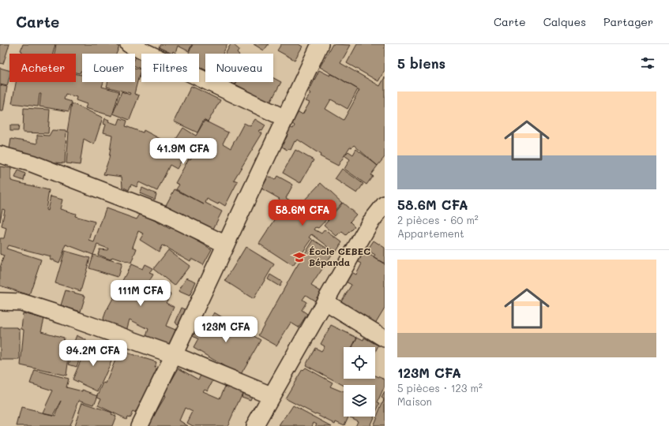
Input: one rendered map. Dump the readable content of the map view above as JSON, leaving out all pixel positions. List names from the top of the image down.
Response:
{
  "places": {
    "school or university": ["École CEBEC Bépanda"]
  },
  "page": {
    "header": "Carte",
    "nav": ["Carte", "Calques", "Partager"],
    "heading": "5 biens",
    "chip": [
      "Acheter",
      "Louer",
      "Filtres",
      "Nouveau"
    ],
    "list": [
      {
        "name": "58.6M CFA",
        "note": "2 pièces · 60 m² · Appartement"
      },
      {
        "name": "123M CFA",
        "note": "5 pièces · 123 m² · Maison"
      }
    ],
    "price": [
      "41.9M CFA",
      "58.6M CFA",
      "111M CFA",
      "123M CFA",
      "94.2M CFA"
    ]
  }
}
